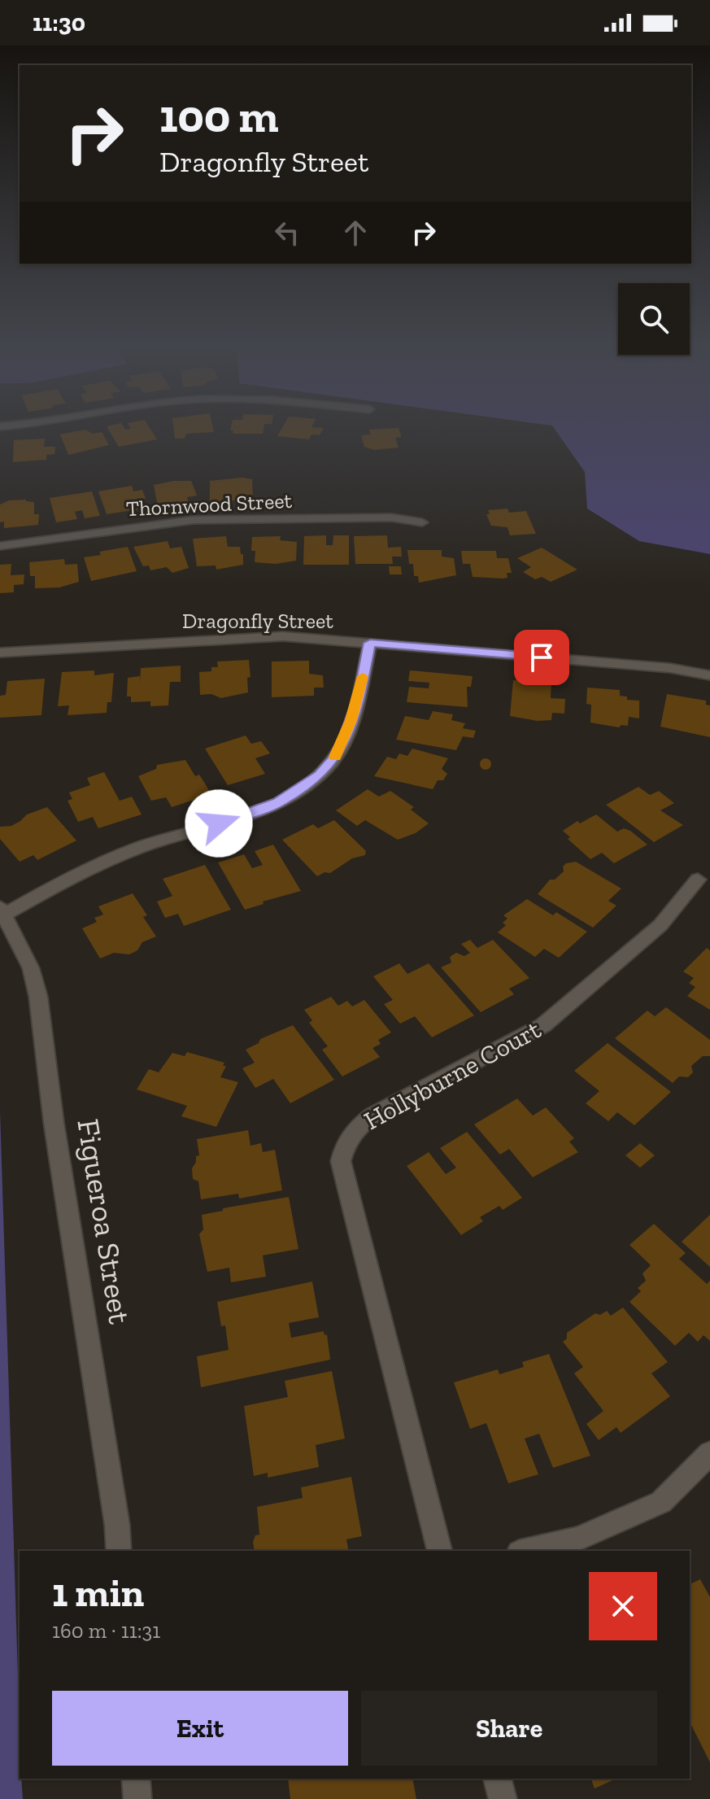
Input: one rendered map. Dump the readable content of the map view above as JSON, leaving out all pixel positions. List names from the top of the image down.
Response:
{
  "streets": {
    "street": [
      "Thornwood Street",
      "Dragonfly Street",
      "Hollyburne Court",
      "Figueroa Street"
    ]
  },
  "page": {
    "status": "11:30",
    "turn": ["100 m", "Dragonfly Street"],
    "heading": ["1 min", "160 m · 11:31"],
    "buttons": ["Exit", "Share"]
  }
}
